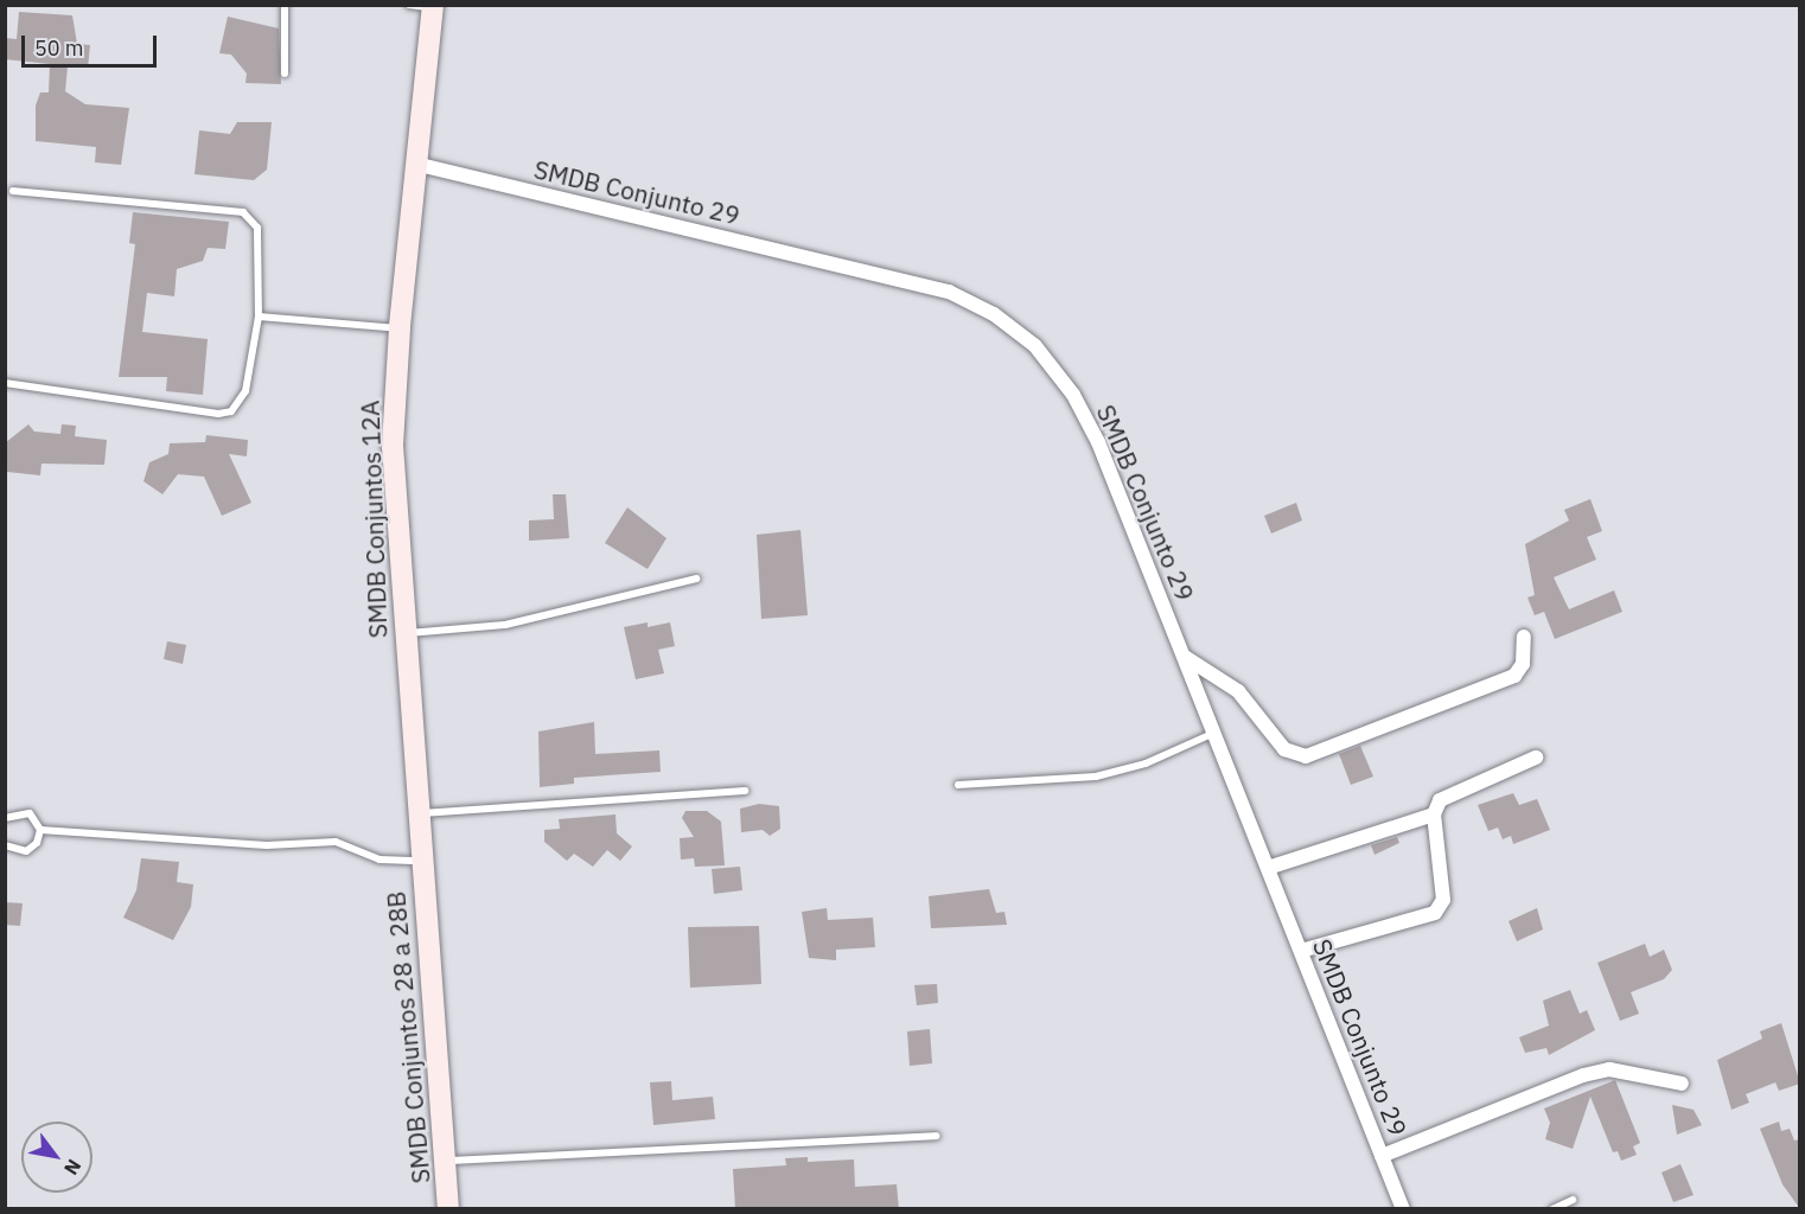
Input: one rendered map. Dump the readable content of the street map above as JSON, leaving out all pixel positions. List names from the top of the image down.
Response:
{
  "streets": {
    "street": ["SMDB Conjunto 29", "SMDB Conjuntos 12A", "SMDB Conjuntos 28 a 28B"]
  },
  "crossings": [
    ["SMDB Conjunto 29", "SMDB Conjuntos 12A"],
    ["SMDB Conjuntos 12A", "SMDB Conjuntos 28 a 28B"]
  ],
  "scale_bar": "50 m",
  "north": "bottom right"
}
